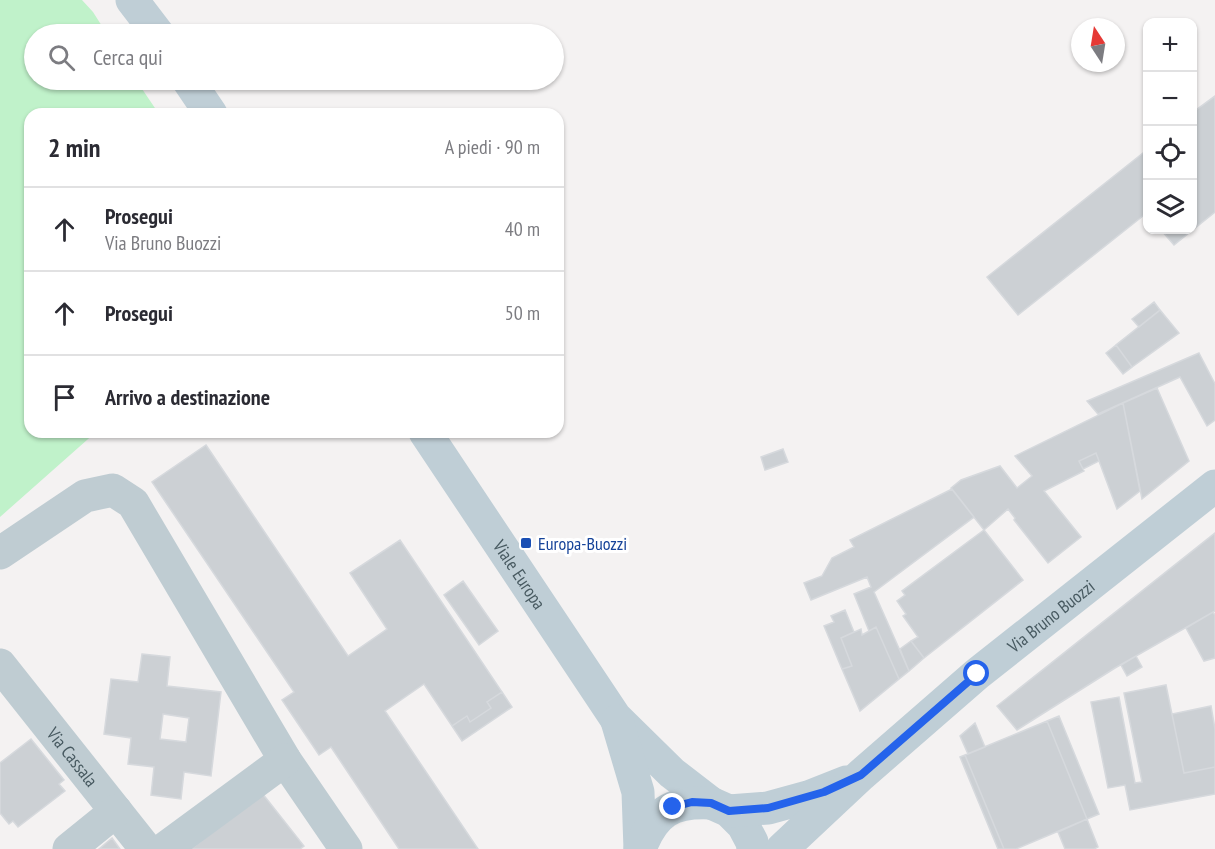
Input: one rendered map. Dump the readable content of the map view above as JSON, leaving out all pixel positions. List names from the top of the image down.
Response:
{
  "streets": {
    "main road": ["Viale Europa", "Via Bruno Buozzi"],
    "street": ["Via Cassala"]
  },
  "places": {
    "transit": ["Europa-Buozzi"]
  },
  "north": "top",
  "page": {
    "map_buttons": ["+", "−"],
    "search": "Cerca qui",
    "heading": ["2 min", "A piedi · 90 m"],
    "list": [
      ["Prosegui", "Via Bruno Buozzi", "40 m"],
      ["Prosegui", "50 m"],
      "Arrivo a destinazione"
    ]
  }
}
